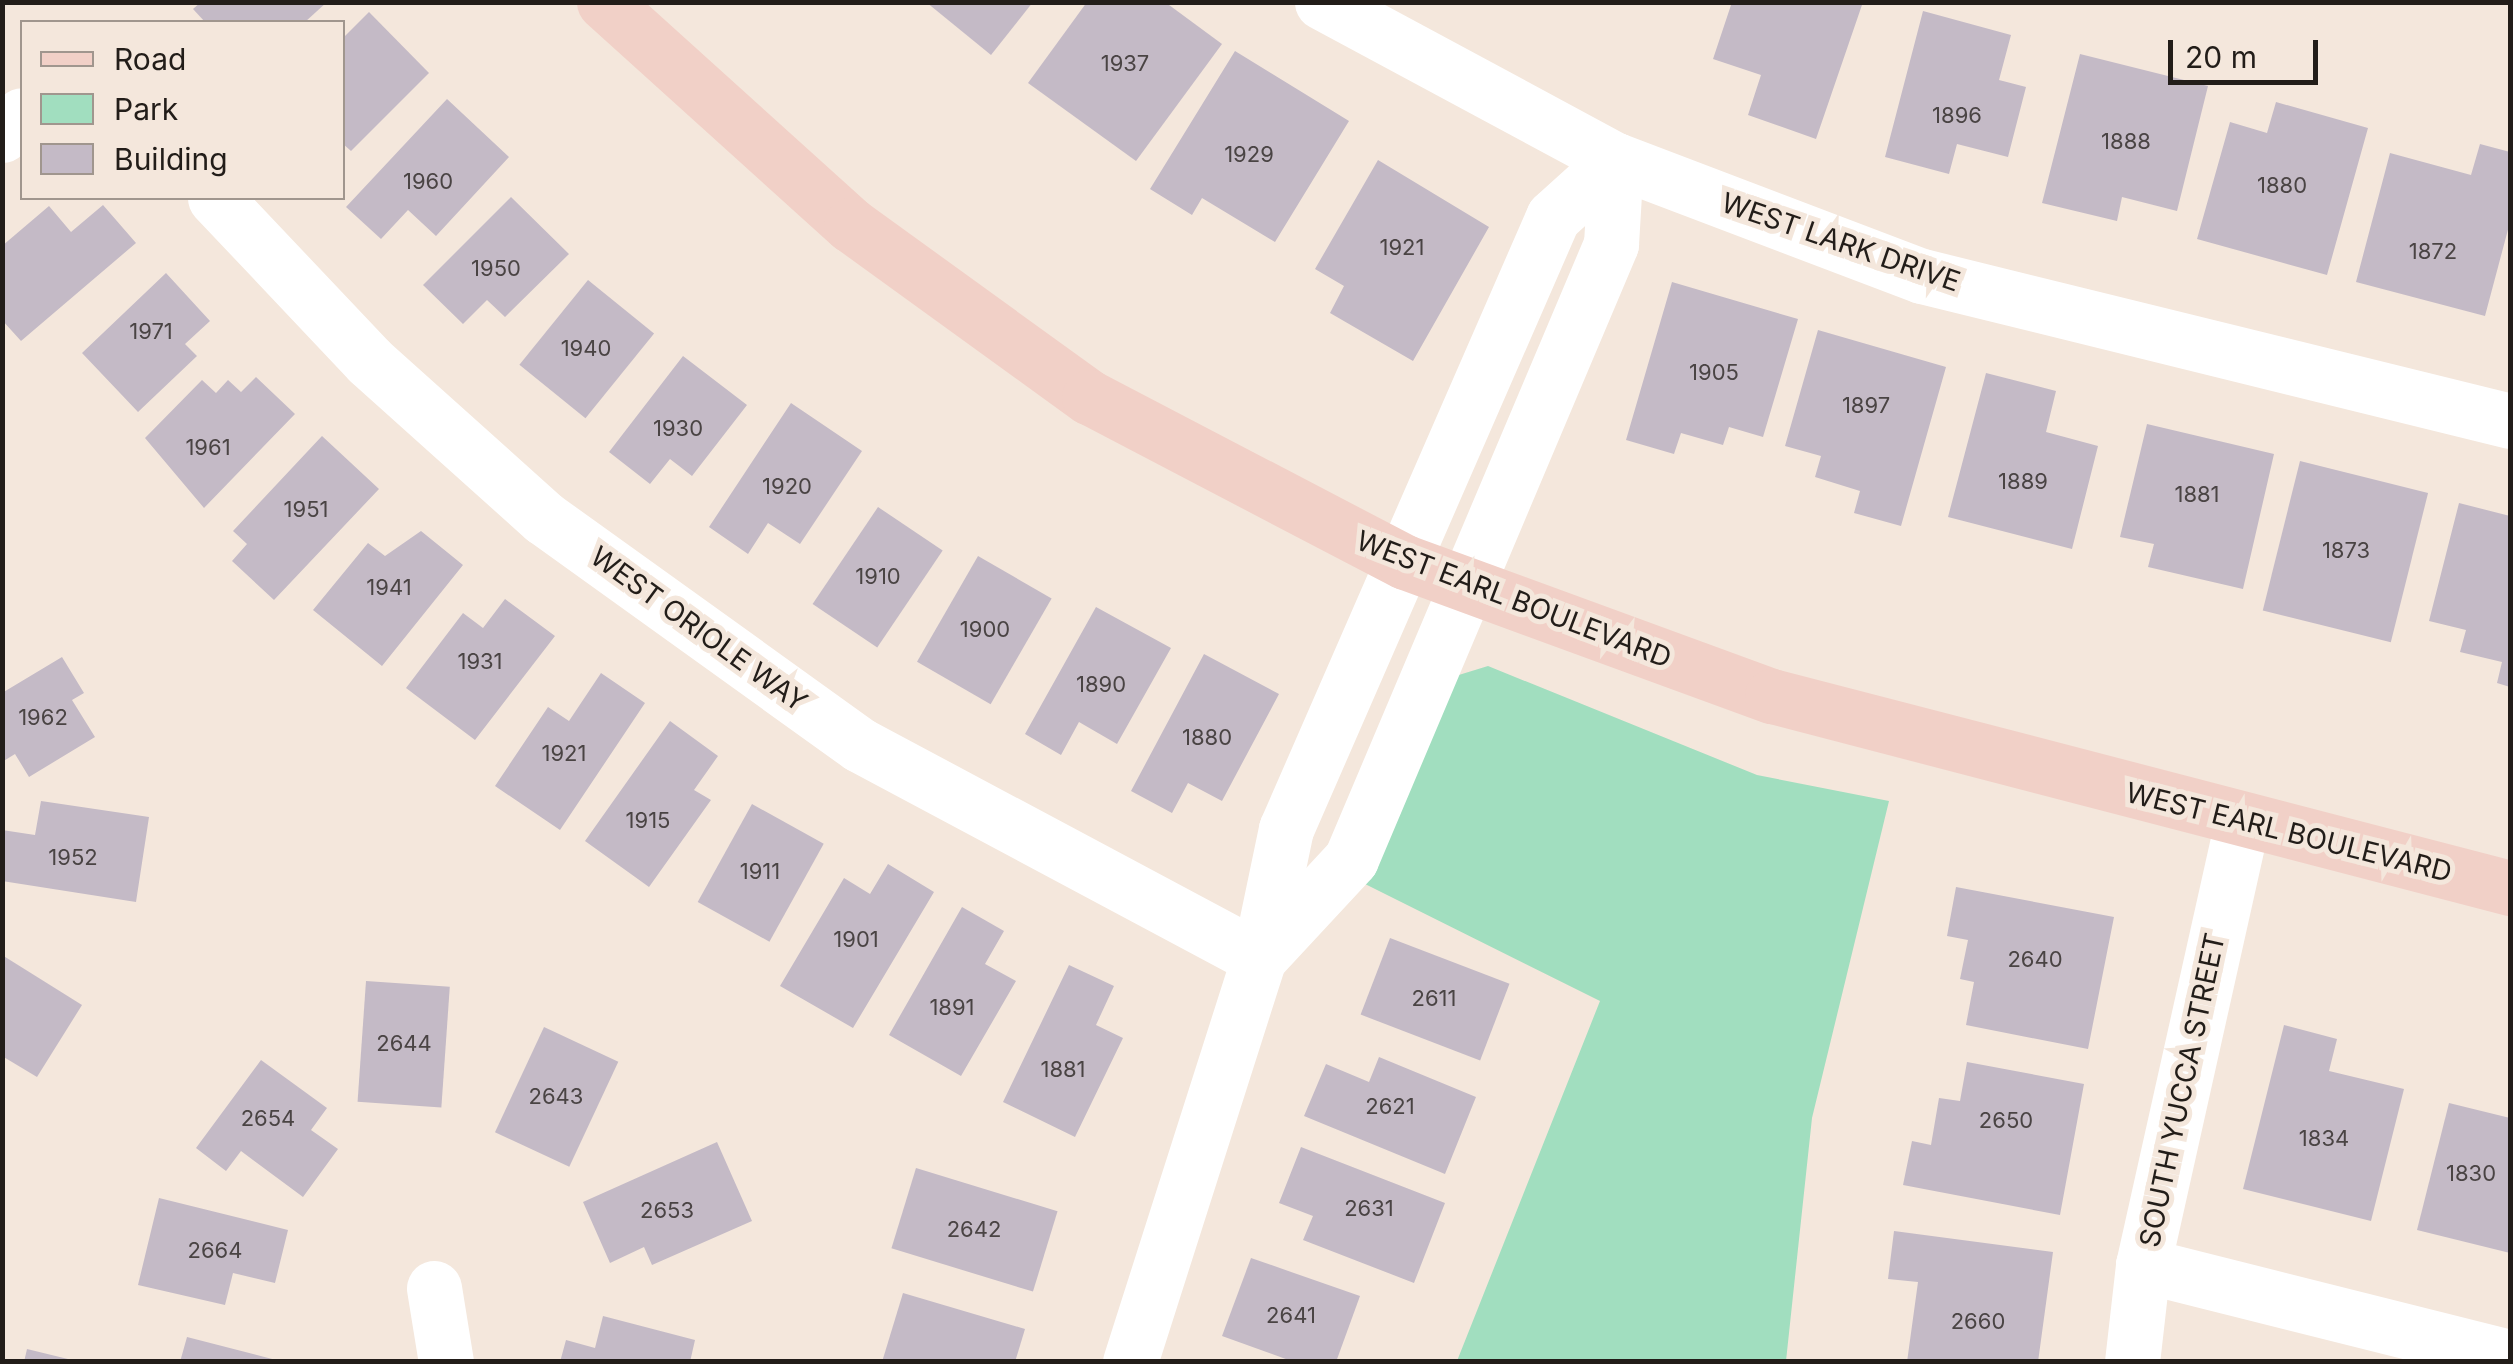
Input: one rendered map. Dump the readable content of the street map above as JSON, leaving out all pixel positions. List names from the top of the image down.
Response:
{
  "streets": {
    "street": [
      "WEST LARK DRIVE",
      "WEST EARL BOULEVARD",
      "WEST ORIOLE WAY",
      "SOUTH YUCCA STREET"
    ]
  },
  "crossings": [
    ["WEST EARL BOULEVARD", "SOUTH YUCCA STREET"]
  ],
  "house_numbers": [
    "1937",
    "1896",
    "1888",
    "1929",
    "1960",
    "1880",
    "1921",
    "1872",
    "1950",
    "1971",
    "1940",
    "1905",
    "1897",
    "1930",
    "1961",
    "1889",
    "1920",
    "1881",
    "1951",
    "1873",
    "1910",
    "1941",
    "1900",
    "1931",
    "1890",
    "1962",
    "1880",
    "1921",
    "1915",
    "1952",
    "1911",
    "1901",
    "2640",
    "2611",
    "1891",
    "2644",
    "1881",
    "2643",
    "2621",
    "2654",
    "2650",
    "1834",
    "1830",
    "2631",
    "2653",
    "2642",
    "2664",
    "2641",
    "2660"
  ],
  "legend": ["Road", "Park", "Building"],
  "scale_bar": "20 m"
}
